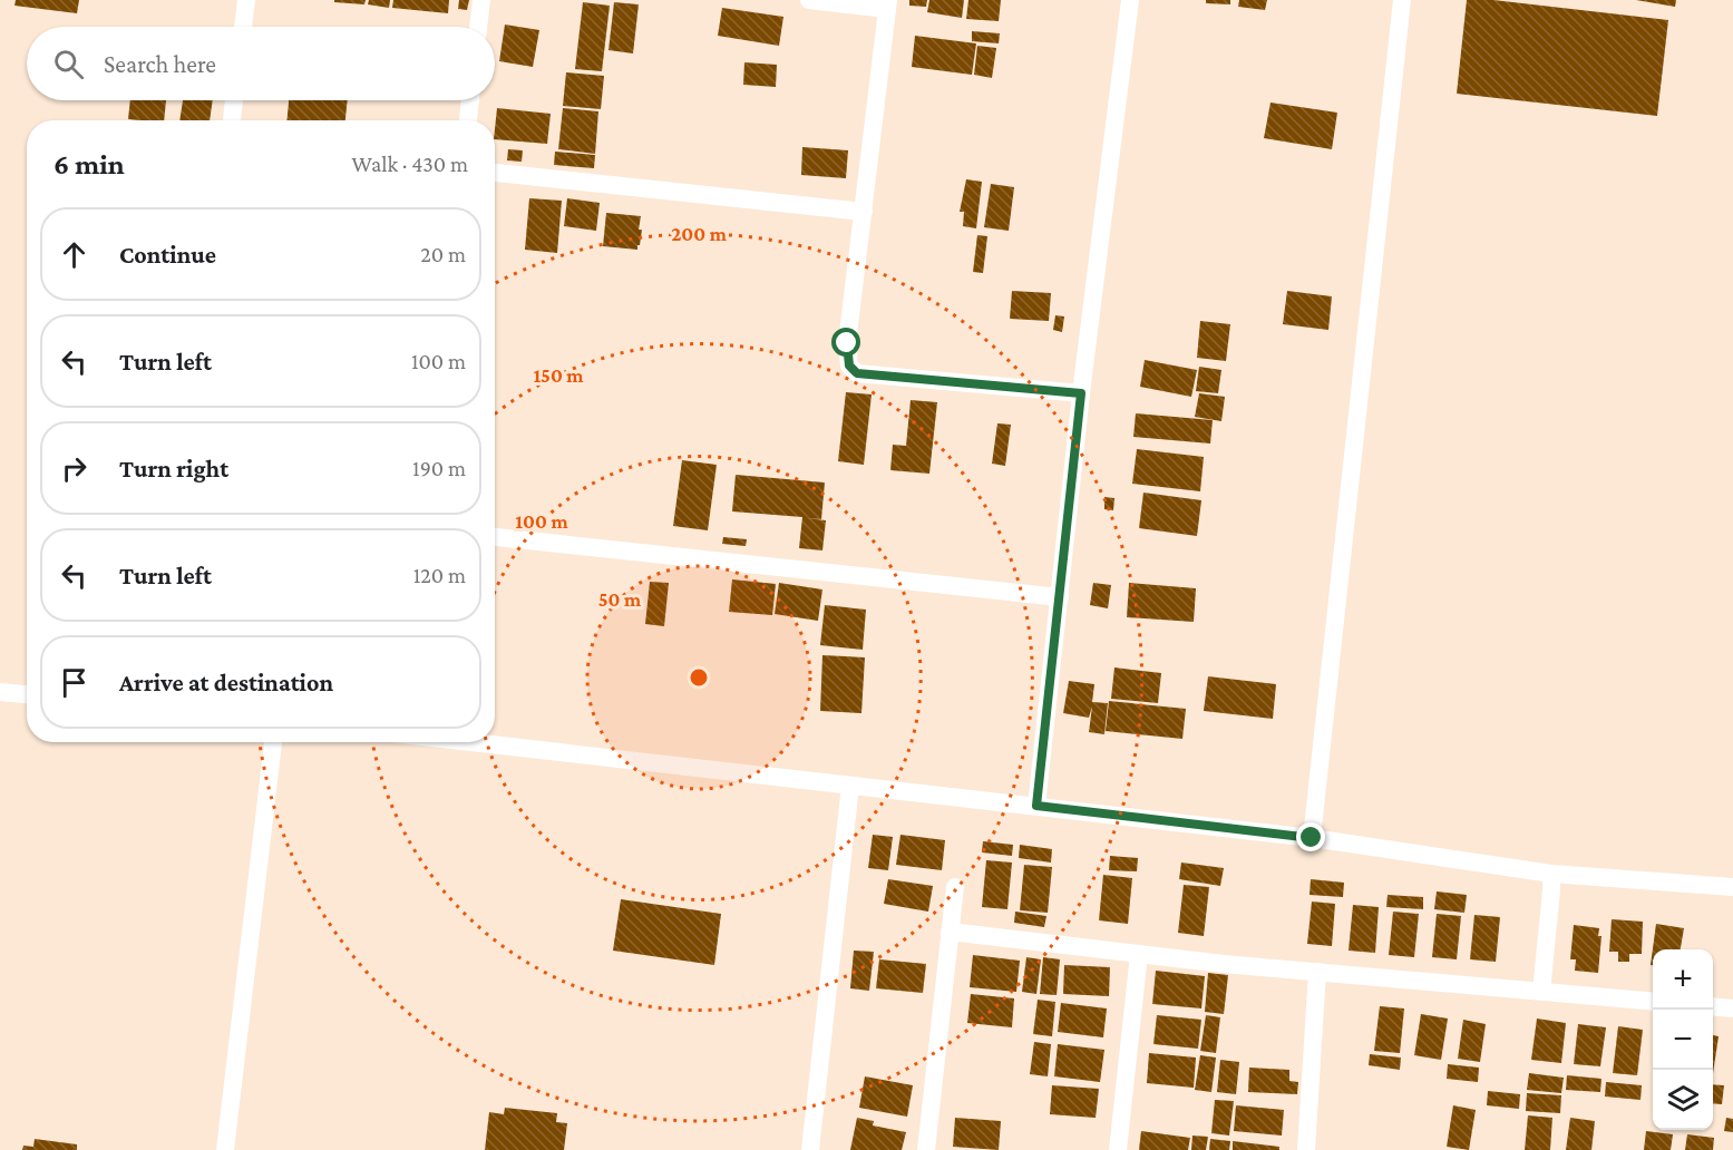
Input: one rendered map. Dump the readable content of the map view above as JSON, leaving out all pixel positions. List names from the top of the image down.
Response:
{
  "page": {
    "search": "Search here",
    "heading": ["6 min", "Walk · 430 m"],
    "list": [
      ["Continue", "20 m"],
      ["Turn left", "100 m"],
      ["Turn right", "190 m"],
      ["Turn left", "120 m"],
      "Arrive at destination"
    ],
    "map_buttons": ["+", "−"]
  },
  "rings": [
    "200 m",
    "150 m",
    "100 m",
    "50 m"
  ]
}
